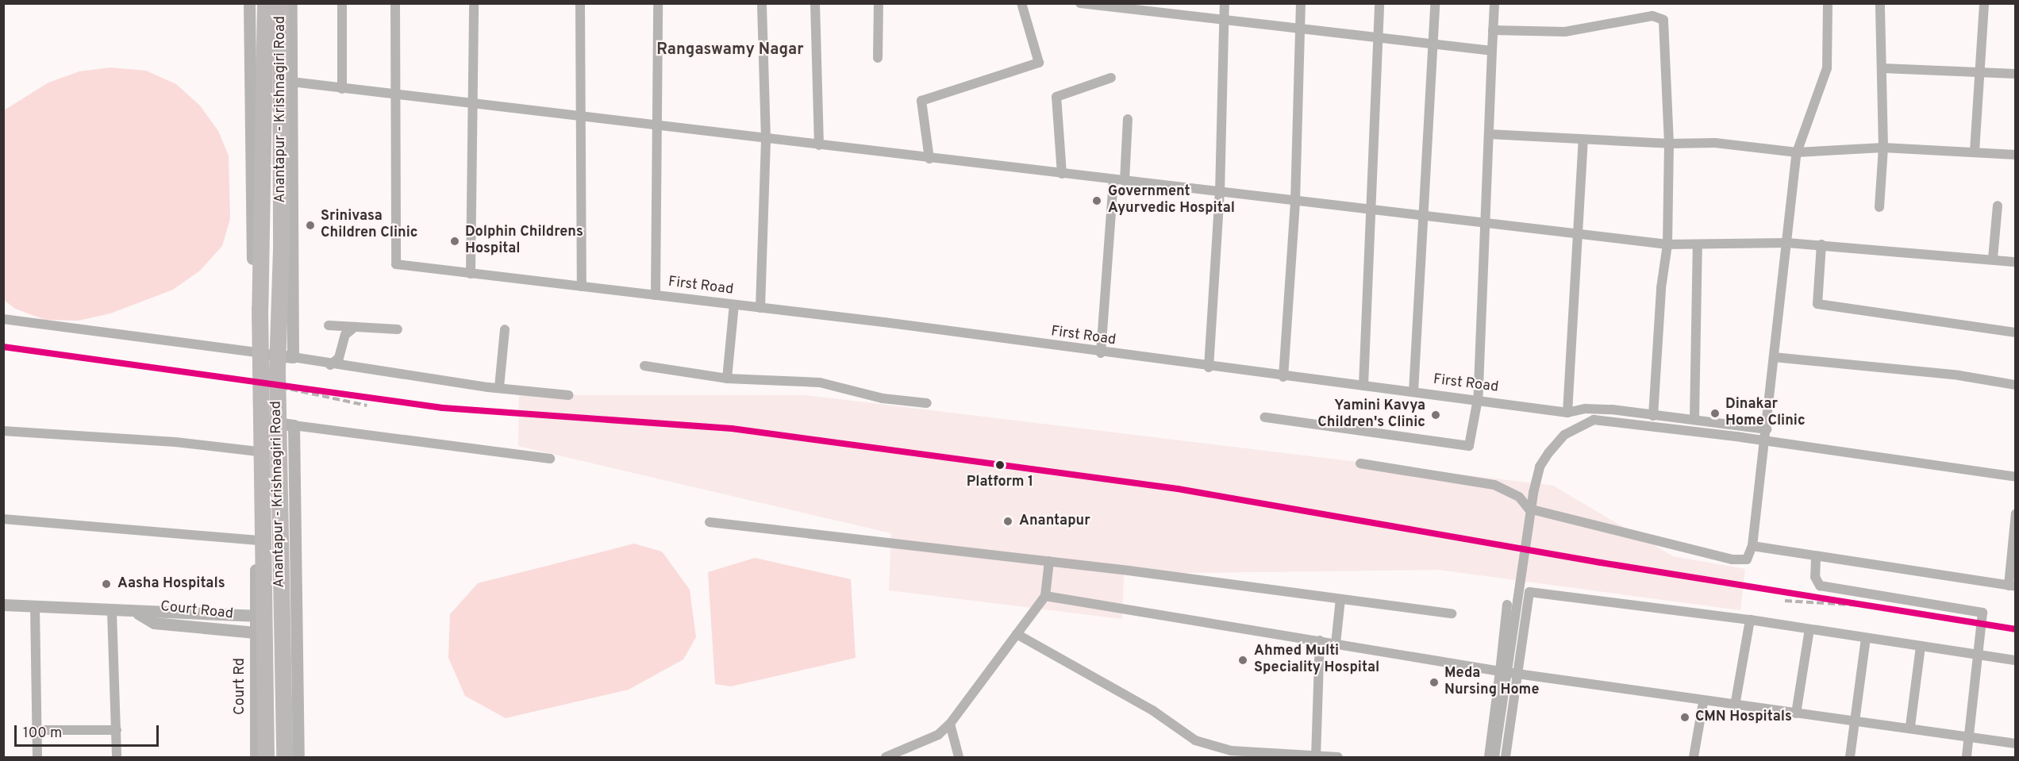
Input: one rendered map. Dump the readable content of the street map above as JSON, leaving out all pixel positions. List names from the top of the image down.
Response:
{
  "streets": {
    "highway": ["Anantapur - Krishnagiri Road"],
    "street": ["First Road", "Court Road", "Court Rd"]
  },
  "crossings": [
    ["Court Road", "Court Rd"]
  ],
  "districts": ["Rangaswamy Nagar"],
  "places": [
    "Government Ayurvedic Hospital",
    "Srinivasa Children Clinic",
    "Dolphin Childrens Hospital",
    "Dinakar Home Clinic",
    "Yamini Kavya Children's Clinic",
    "Platform 1",
    "Anantapur",
    "Aasha Hospitals",
    "Ahmed Multi Speciality Hospital",
    "Meda Nursing Home",
    "CMN Hospitals"
  ],
  "scale_bar": "100 m"
}
